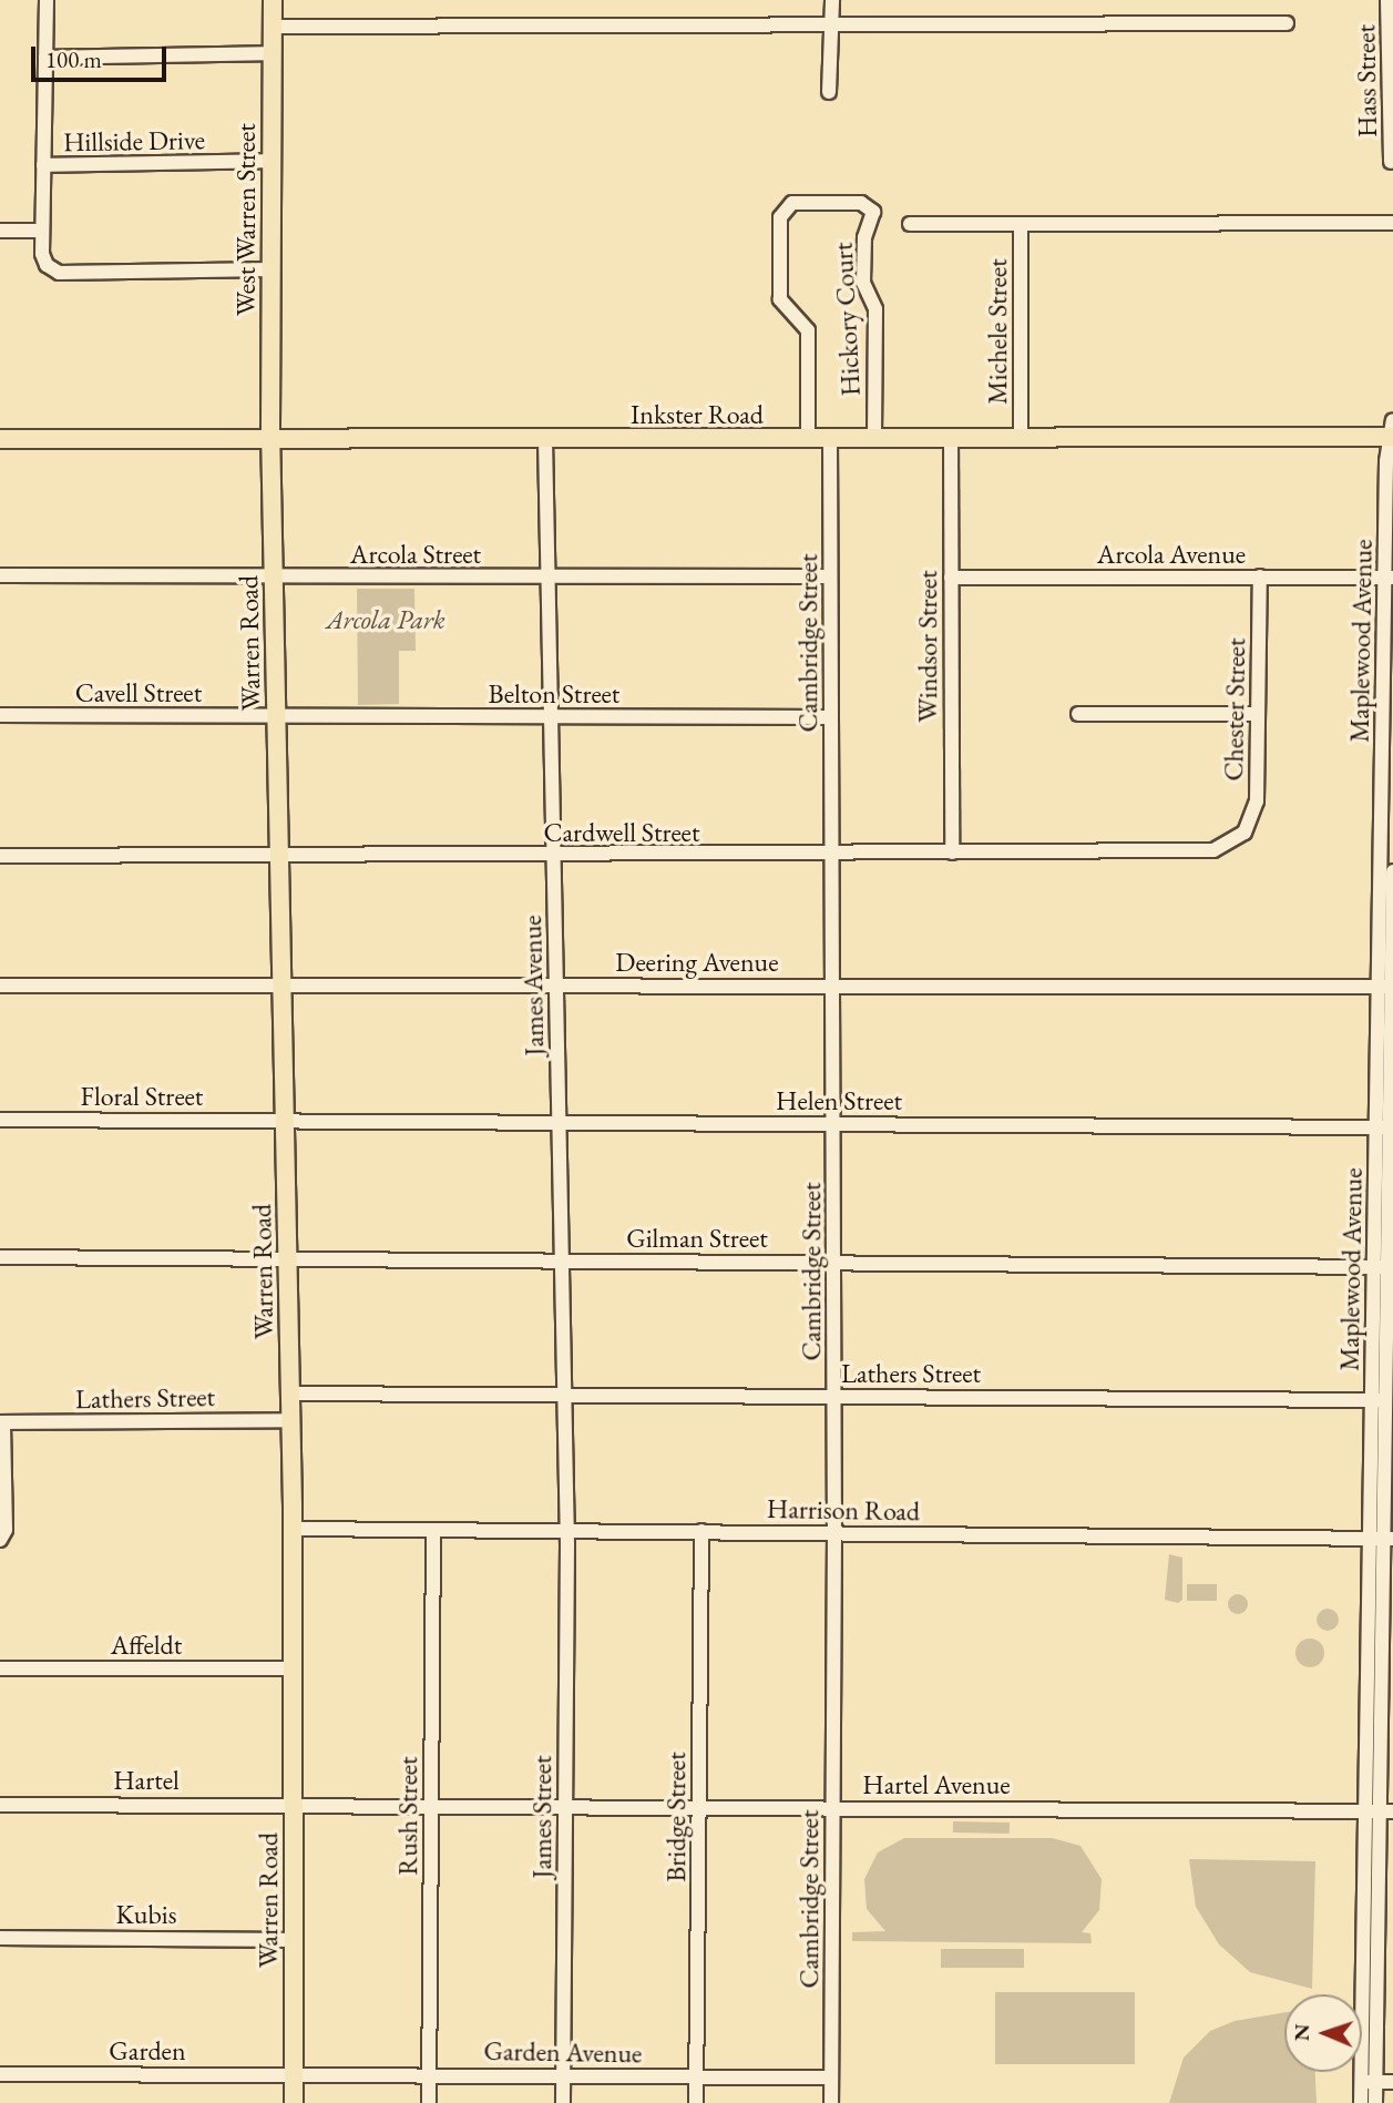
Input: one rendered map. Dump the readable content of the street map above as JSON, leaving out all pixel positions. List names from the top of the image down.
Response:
{
  "streets": {
    "main road": ["West Warren Street", "Inkster Road", "Warren Road"],
    "street": [
      "Hass Street",
      "Hillside Drive",
      "Hickory Court",
      "Michele Street",
      "Arcola Street",
      "Arcola Avenue",
      "Maplewood Avenue",
      "Cambridge Street",
      "Windsor Street",
      "Cavell Street",
      "Belton Street",
      "Chester Street",
      "Cardwell Street",
      "Deering Avenue",
      "James Avenue",
      "Floral Street",
      "Helen Street",
      "Gilman Street",
      "Lathers Street",
      "Harrison Road",
      "Affeldt",
      "Hartel",
      "Hartel Avenue",
      "Rush Street",
      "James Street",
      "Bridge Street",
      "Kubis",
      "Garden",
      "Garden Avenue"
    ]
  },
  "crossings": [
    ["Hillside Drive", "West Warren Street"],
    ["West Warren Street", "Inkster Road"],
    ["West Warren Street", "Warren Road"],
    ["Hickory Court", "Inkster Road"],
    ["Michele Street", "Inkster Road"],
    ["Inkster Road", "Maplewood Avenue"],
    ["Inkster Road", "Warren Road"],
    ["Inkster Road", "Cambridge Street"],
    ["Inkster Road", "Windsor Street"],
    ["Inkster Road", "James Avenue"],
    ["Arcola Street", "Warren Road"],
    ["Arcola Street", "Cambridge Street"],
    ["Arcola Street", "James Avenue"],
    ["Arcola Avenue", "Maplewood Avenue"],
    ["Arcola Avenue", "Windsor Street"],
    ["Arcola Avenue", "Chester Street"],
    ["Maplewood Avenue", "Deering Avenue"],
    ["Maplewood Avenue", "Helen Street"],
    ["Maplewood Avenue", "Gilman Street"],
    ["Maplewood Avenue", "Lathers Street"],
    ["Maplewood Avenue", "Harrison Road"],
    ["Maplewood Avenue", "Hartel Avenue"],
    ["Warren Road", "Cavell Street"],
    ["Warren Road", "Belton Street"],
    ["Warren Road", "Cardwell Street"],
    ["Warren Road", "Deering Avenue"],
    ["Warren Road", "Floral Street"],
    ["Warren Road", "Helen Street"],
    ["Warren Road", "Gilman Street"],
    ["Warren Road", "Lathers Street"],
    ["Warren Road", "Harrison Road"],
    ["Warren Road", "Affeldt"],
    ["Warren Road", "Hartel"],
    ["Warren Road", "Hartel Avenue"],
    ["Warren Road", "Kubis"],
    ["Warren Road", "Garden"],
    ["Warren Road", "Garden Avenue"],
    ["Cambridge Street", "Belton Street"],
    ["Cambridge Street", "Cardwell Street"],
    ["Cambridge Street", "Deering Avenue"],
    ["Cambridge Street", "Helen Street"],
    ["Cambridge Street", "Gilman Street"],
    ["Cambridge Street", "Lathers Street"],
    ["Cambridge Street", "Harrison Road"],
    ["Cambridge Street", "Hartel Avenue"],
    ["Cambridge Street", "Garden Avenue"],
    ["Windsor Street", "Cardwell Street"],
    ["Cavell Street", "Belton Street"],
    ["Belton Street", "James Avenue"],
    ["Chester Street", "Cardwell Street"],
    ["Cardwell Street", "James Avenue"],
    ["Deering Avenue", "James Avenue"],
    ["James Avenue", "Helen Street"],
    ["James Avenue", "Gilman Street"],
    ["James Avenue", "Lathers Street"],
    ["James Avenue", "Harrison Road"],
    ["James Avenue", "James Street"],
    ["Floral Street", "Helen Street"],
    ["Harrison Road", "Rush Street"],
    ["Harrison Road", "James Street"],
    ["Harrison Road", "Bridge Street"],
    ["Hartel", "Hartel Avenue"],
    ["Hartel Avenue", "Rush Street"],
    ["Hartel Avenue", "James Street"],
    ["Hartel Avenue", "Bridge Street"],
    ["Rush Street", "Garden Avenue"],
    ["James Street", "Garden Avenue"],
    ["Bridge Street", "Garden Avenue"],
    ["Garden", "Garden Avenue"]
  ],
  "parks": ["Arcola Park"],
  "scale_bar": "100 m",
  "north": "left"
}
